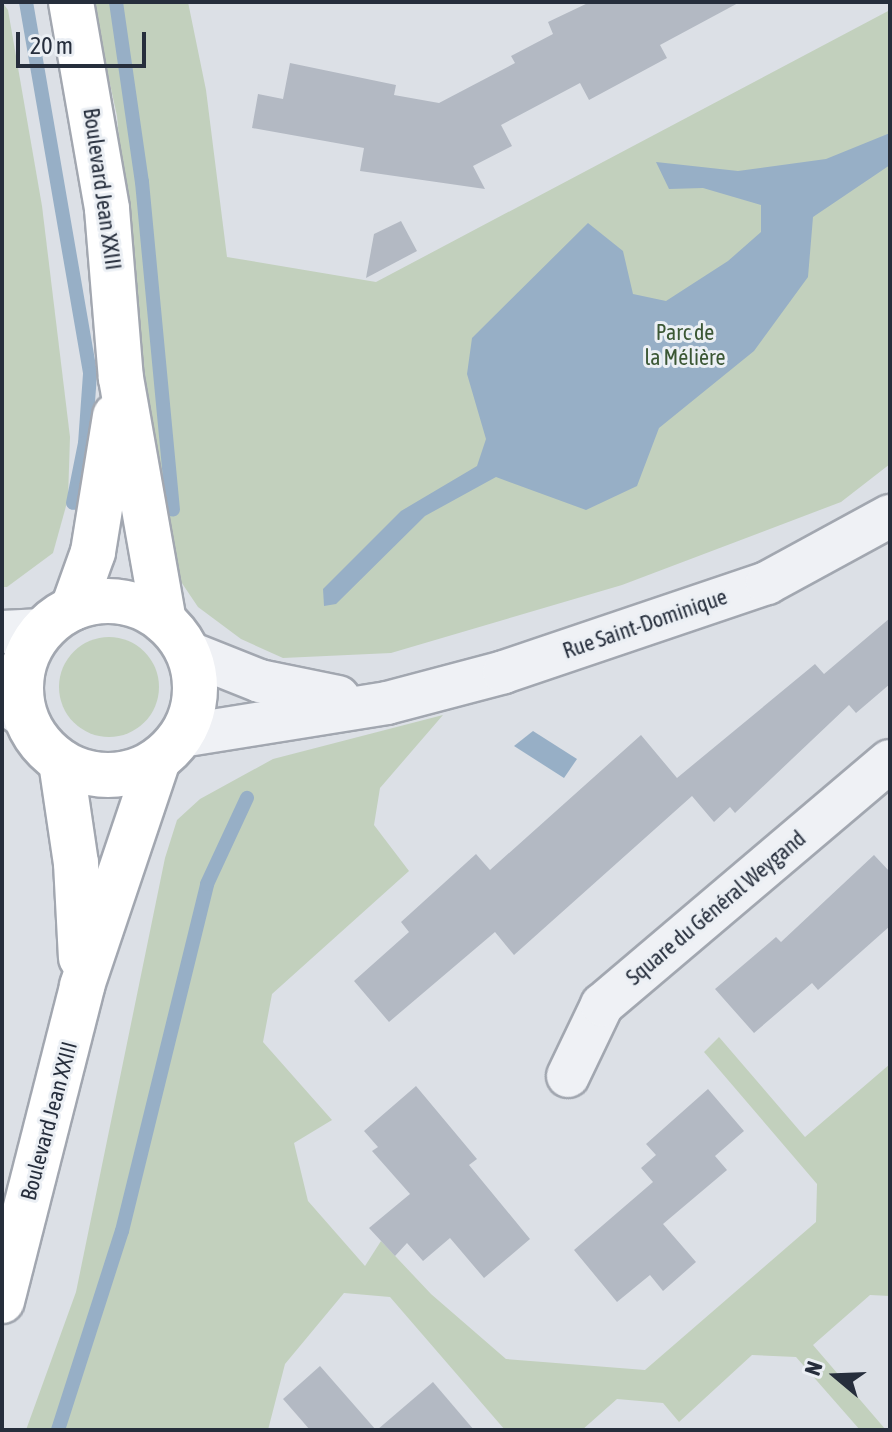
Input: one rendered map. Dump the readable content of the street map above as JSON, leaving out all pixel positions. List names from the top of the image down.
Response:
{
  "streets": {
    "main road": ["Boulevard Jean XXIII"],
    "street": ["Rue Saint-Dominique", "Square du Général Weygand"]
  },
  "parks": ["Parc de la Mélière"],
  "scale_bar": "20 m",
  "north": "left"
}
